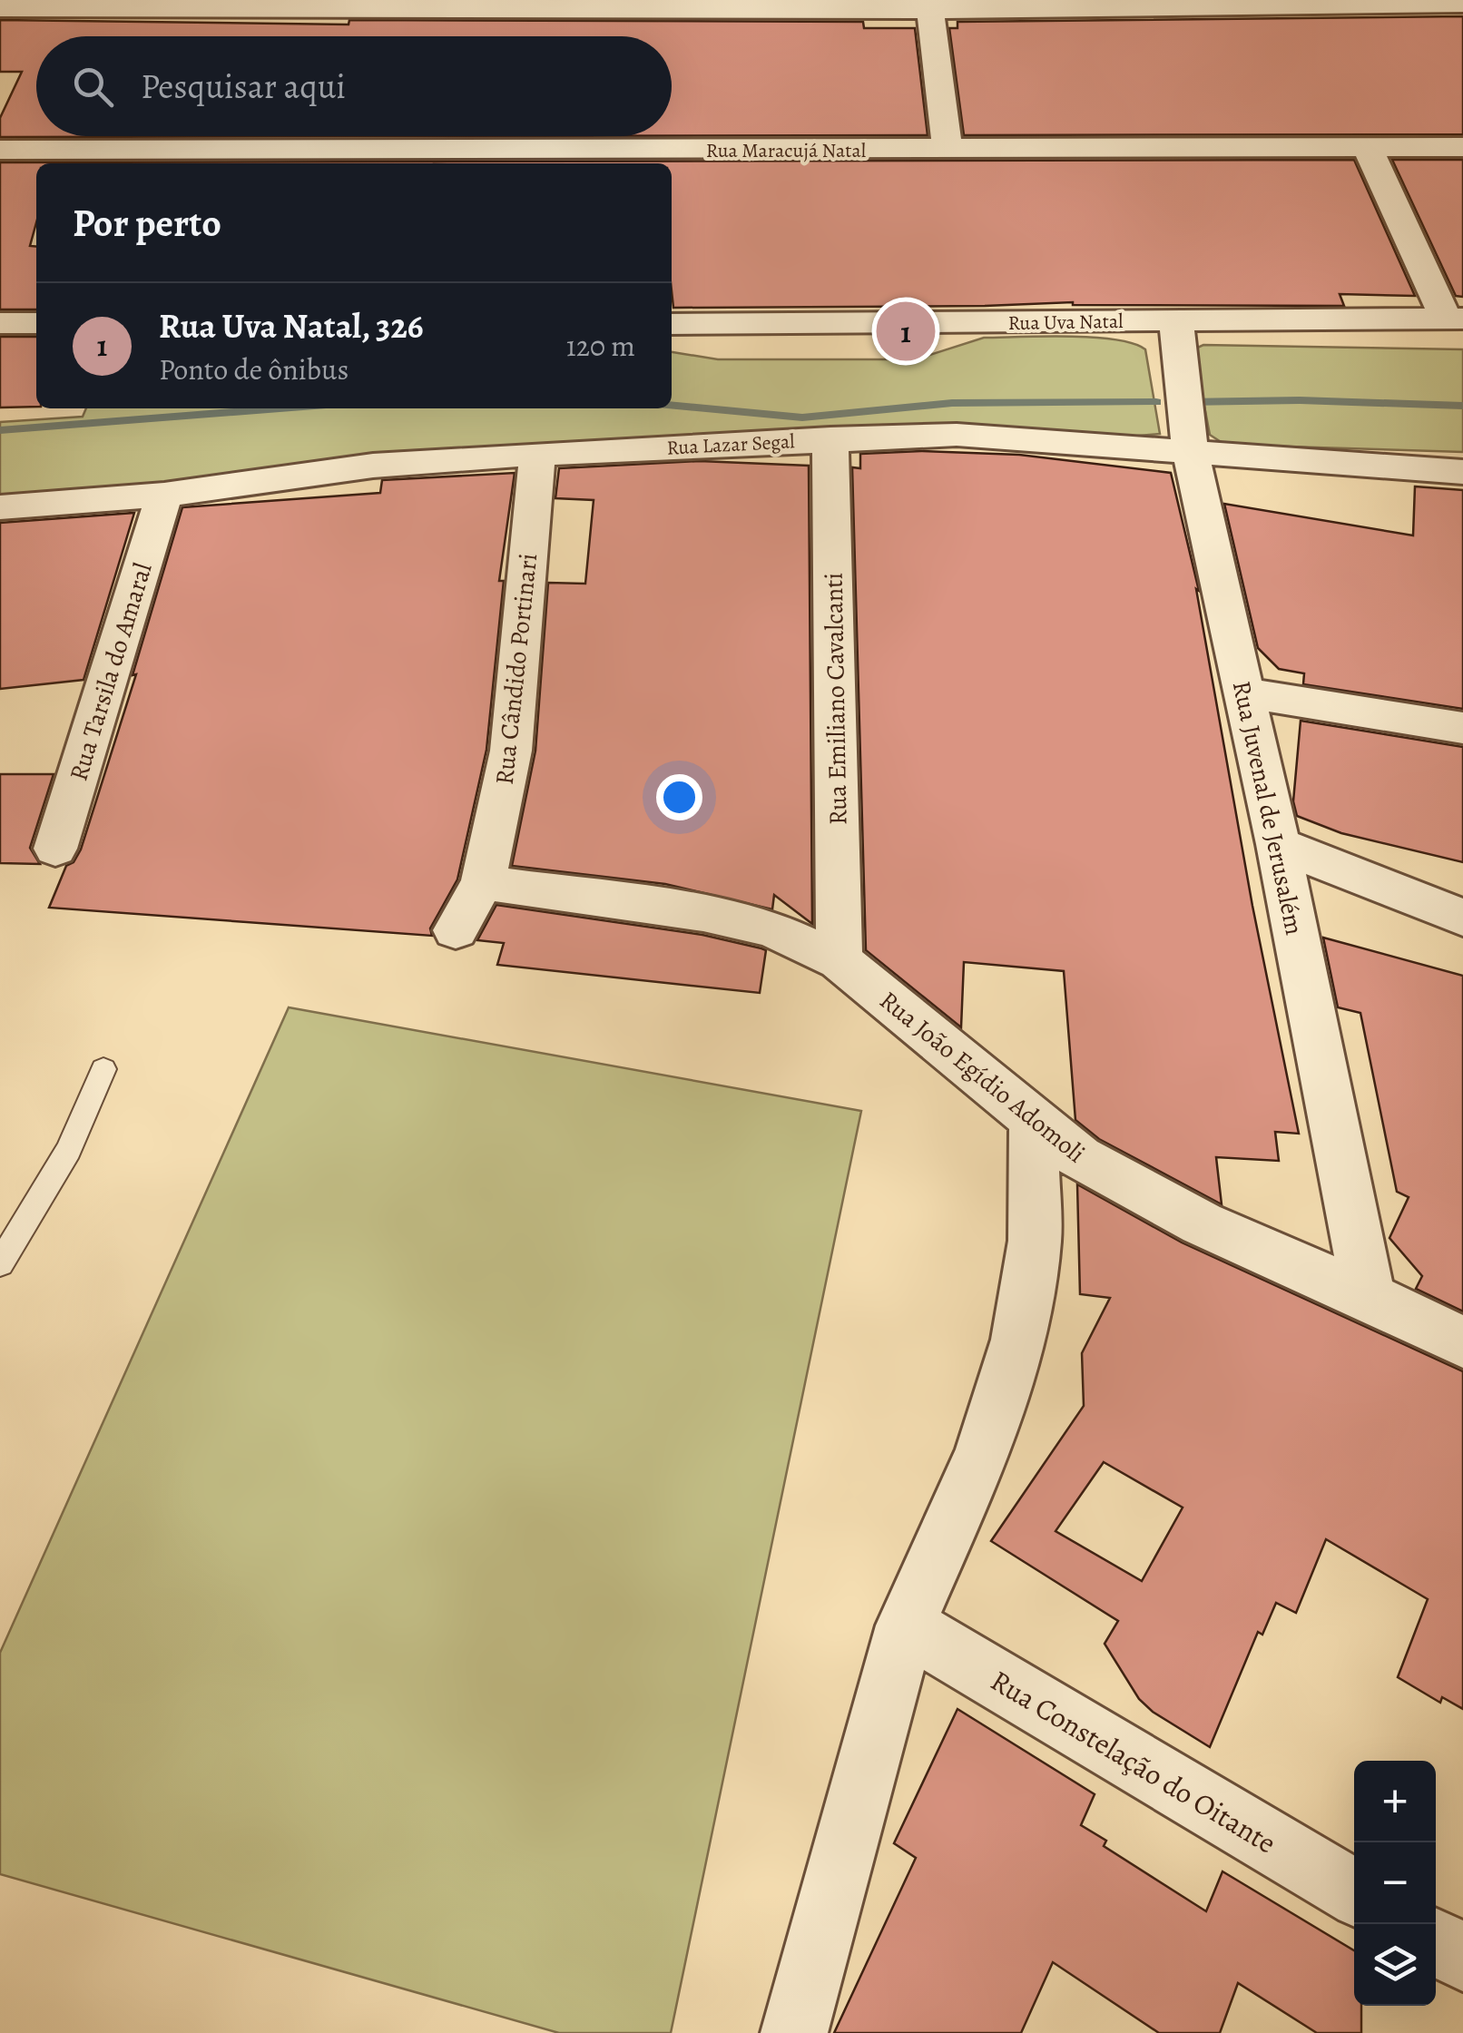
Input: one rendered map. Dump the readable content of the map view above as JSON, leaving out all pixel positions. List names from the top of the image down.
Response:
{
  "streets": {
    "street": [
      "Rua Maracujá Natal",
      "Rua Uva Natal",
      "Rua Lazar Segal",
      "Rua Cândido Portinari",
      "Rua Tarsila do Amaral",
      "Rua Emiliano Cavalcanti",
      "Rua Juvenal de Jerusalém",
      "Rua João Egídio Adomoli",
      "Rua Constelação do Oitante"
    ]
  },
  "crossings": [
    ["Rua Uva Natal", "Rua Juvenal de Jerusalém"],
    ["Rua Lazar Segal", "Rua Cândido Portinari"],
    ["Rua Lazar Segal", "Rua Tarsila do Amaral"],
    ["Rua Lazar Segal", "Rua Emiliano Cavalcanti"],
    ["Rua Lazar Segal", "Rua Juvenal de Jerusalém"],
    ["Rua Cândido Portinari", "Rua João Egídio Adomoli"],
    ["Rua Emiliano Cavalcanti", "Rua João Egídio Adomoli"],
    ["Rua Juvenal de Jerusalém", "Rua João Egídio Adomoli"]
  ],
  "page": {
    "search": "Pesquisar aqui",
    "heading": "Por perto",
    "list": [
      {
        "mark": "1",
        "name": "Rua Uva Natal, 326",
        "note": "Ponto de ônibus",
        "value": "120 m"
      }
    ],
    "pins": "1",
    "map_buttons": ["+", "−"]
  }
}
